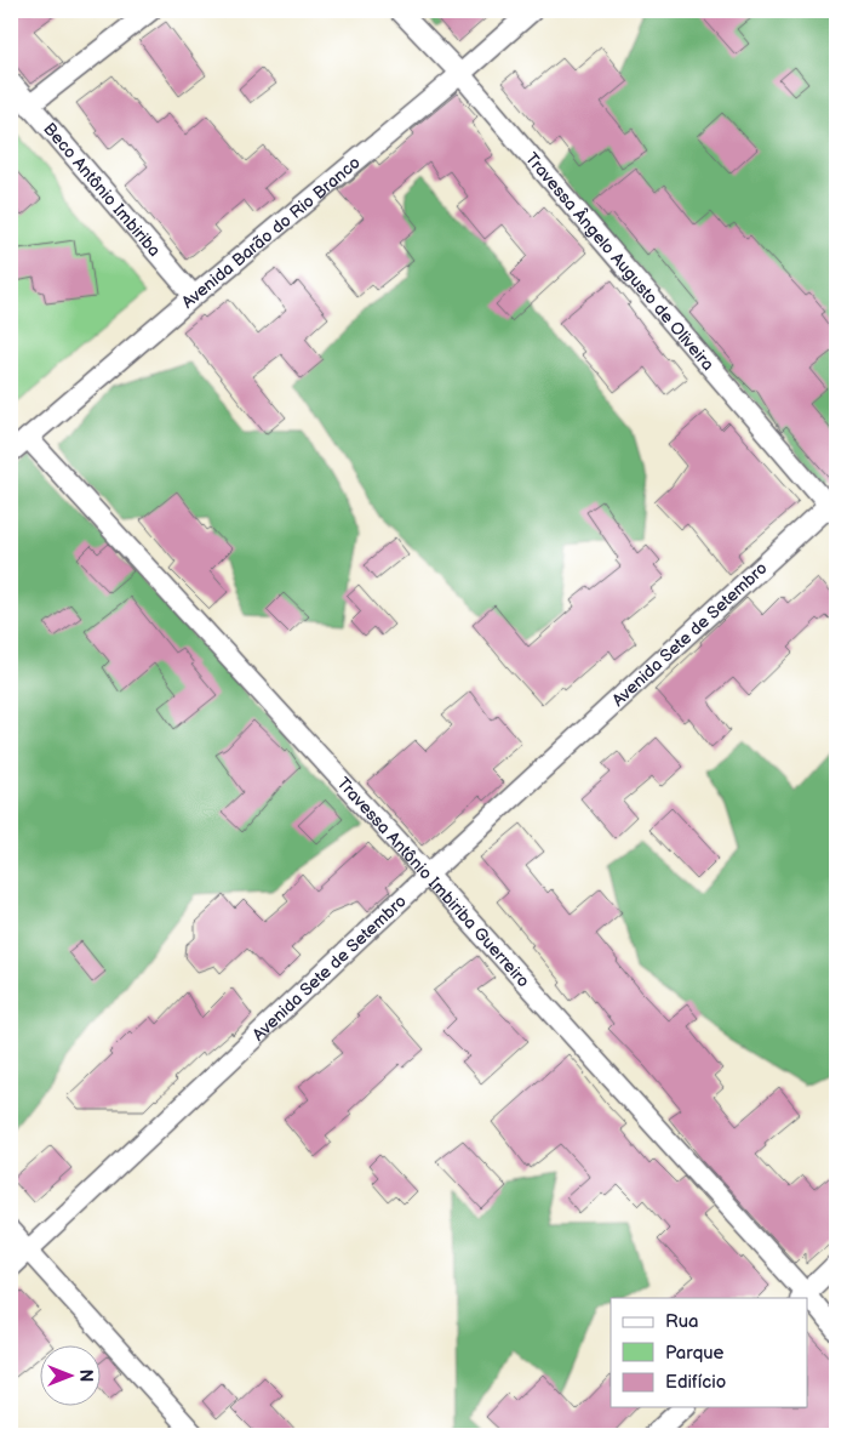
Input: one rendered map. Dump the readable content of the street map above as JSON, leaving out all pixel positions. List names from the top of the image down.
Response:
{
  "streets": {
    "street": [
      "Beco Antônio Imbiriba",
      "Avenida Barão do Rio Branco",
      "Travessa Ângelo Augusto de Oliveira",
      "Avenida Sete de Setembro",
      "Travessa Antônio Imbiriba Guerreiro"
    ]
  },
  "crossings": [
    ["Beco Antônio Imbiriba", "Avenida Barão do Rio Branco"],
    ["Avenida Barão do Rio Branco", "Travessa Ângelo Augusto de Oliveira"],
    ["Avenida Barão do Rio Branco", "Travessa Antônio Imbiriba Guerreiro"],
    ["Travessa Ângelo Augusto de Oliveira", "Avenida Sete de Setembro"],
    ["Avenida Sete de Setembro", "Travessa Antônio Imbiriba Guerreiro"]
  ],
  "legend": ["Rua", "Parque", "Edifício"],
  "north": "right"
}
